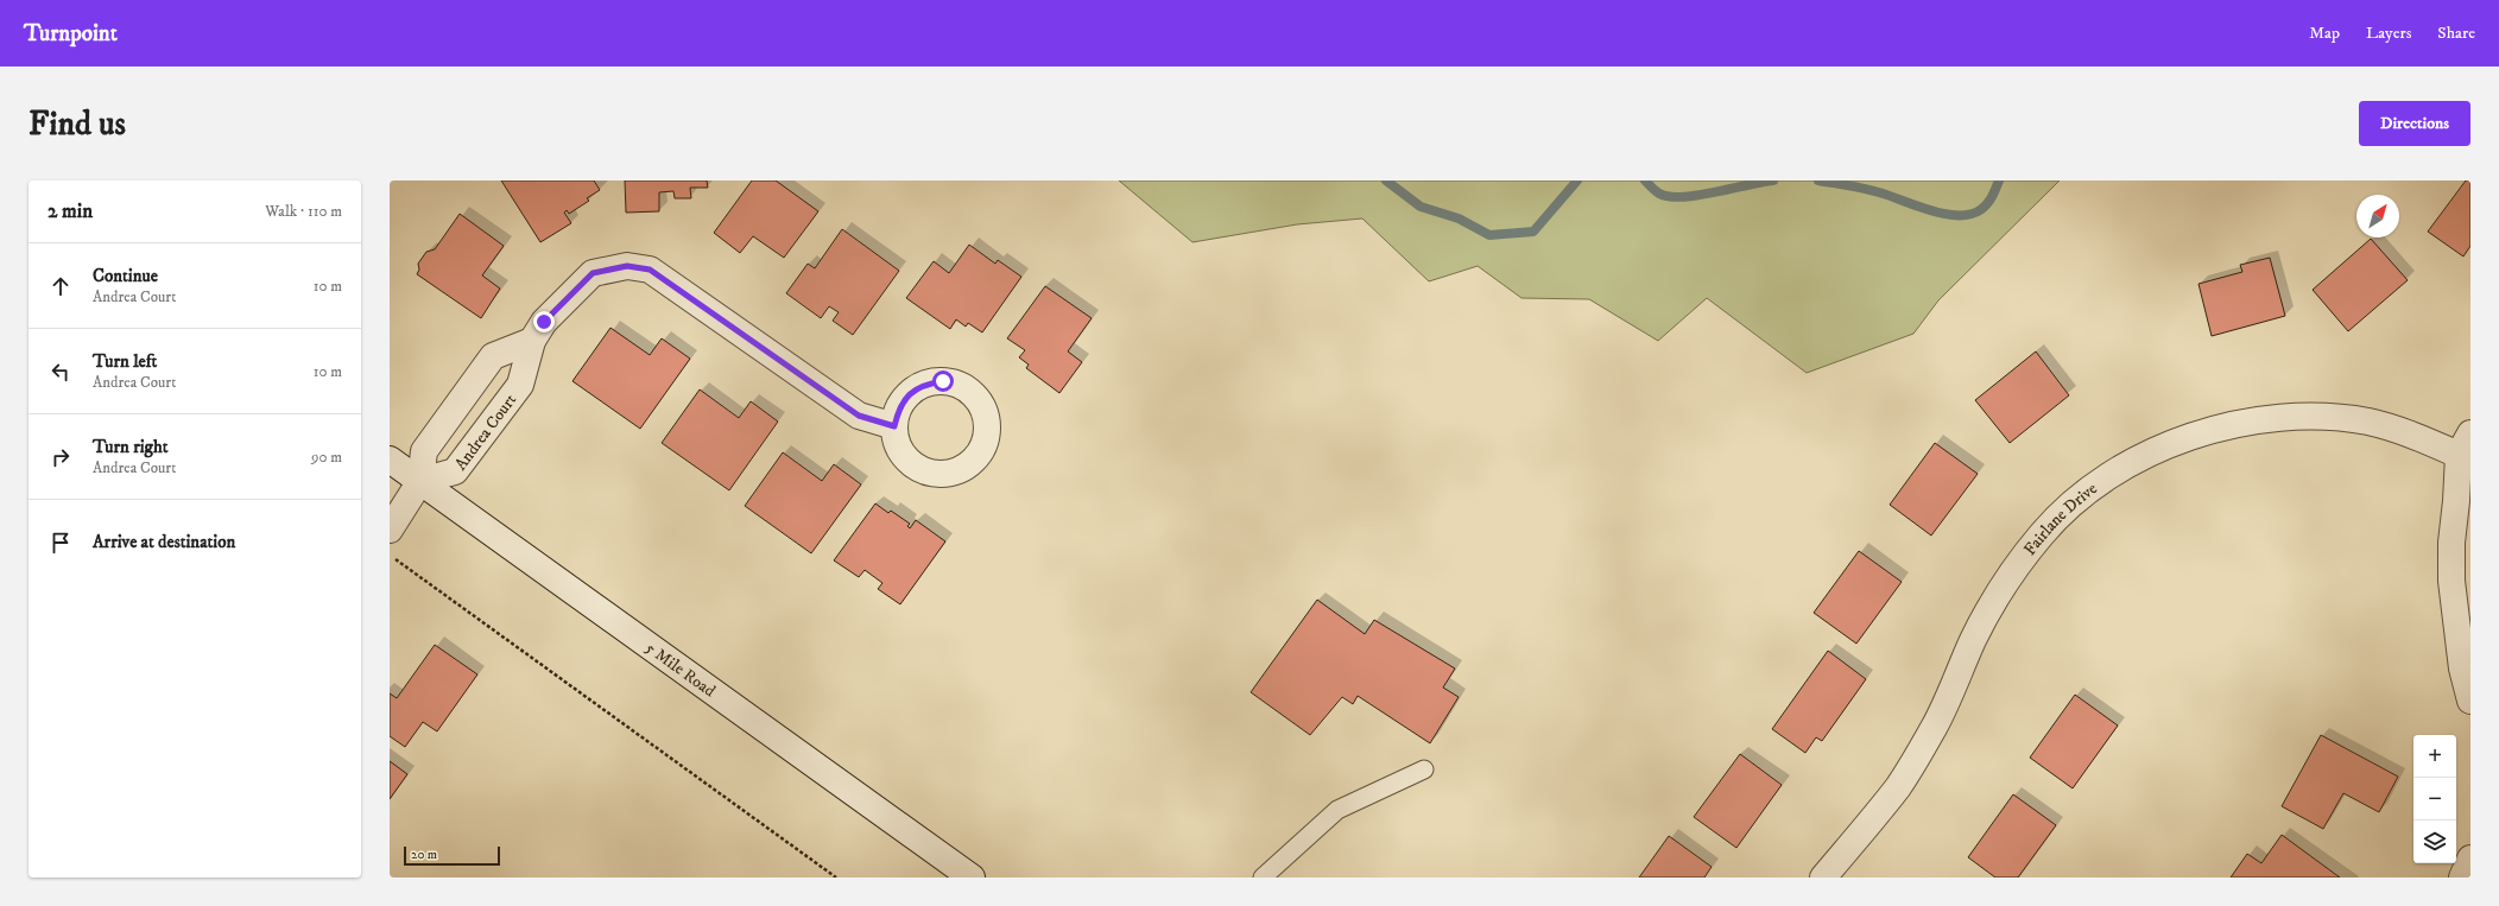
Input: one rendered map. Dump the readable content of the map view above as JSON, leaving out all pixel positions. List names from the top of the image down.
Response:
{
  "streets": {
    "street": ["Andrea Court", "Fairlane Drive", "5 Mile Road"]
  },
  "crossings": [
    ["Andrea Court", "5 Mile Road"]
  ],
  "scale_bar": "20 m",
  "north": "top right",
  "page": {
    "header": "Turnpoint",
    "nav": ["Map", "Layers", "Share"],
    "buttons": "Directions",
    "title": "Find us",
    "heading": ["2 min", "Walk · 110 m"],
    "list": [
      ["Continue", "Andrea Court", "10 m"],
      ["Turn left", "Andrea Court", "10 m"],
      ["Turn right", "Andrea Court", "90 m"],
      "Arrive at destination"
    ],
    "map_buttons": ["+", "−"],
    "scale": "20 m"
  }
}
